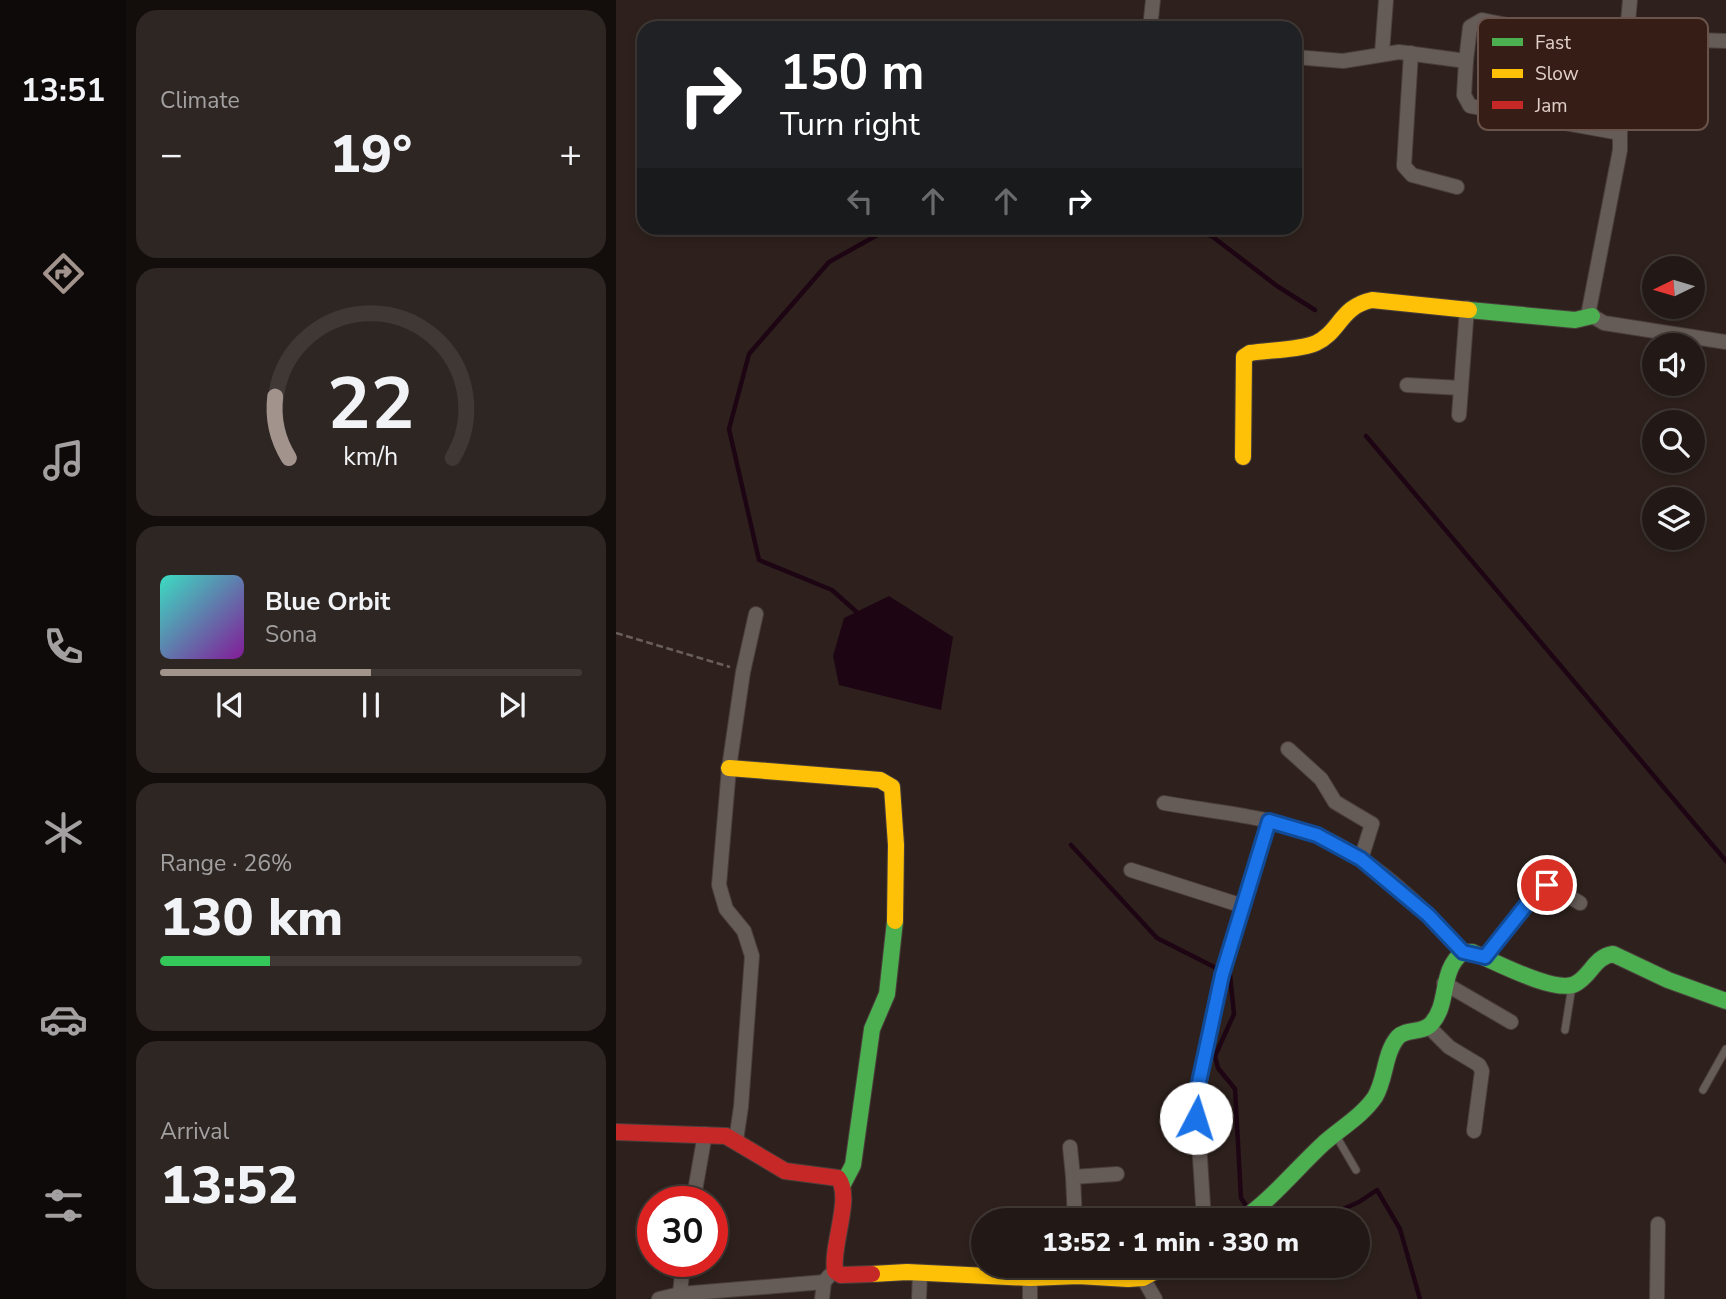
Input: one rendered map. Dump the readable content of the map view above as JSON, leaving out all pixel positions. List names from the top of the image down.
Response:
{
  "legend": ["Fast", "Slow", "Jam"],
  "north": "left",
  "page": {
    "tabs": "13:51",
    "tile": [
      "Climate",
      ["Range · 26%", "130 km"],
      ["Arrival", "13:52"]
    ],
    "turn": ["150 m", "Turn right"],
    "heat": ["−", "19°", "+"],
    "song": ["Blue Orbit", "Sona"],
    "limit": "30",
    "trip": "13:52 · 1 min · 330 m",
    "gauge": ["22", "km/h"]
  }
}
